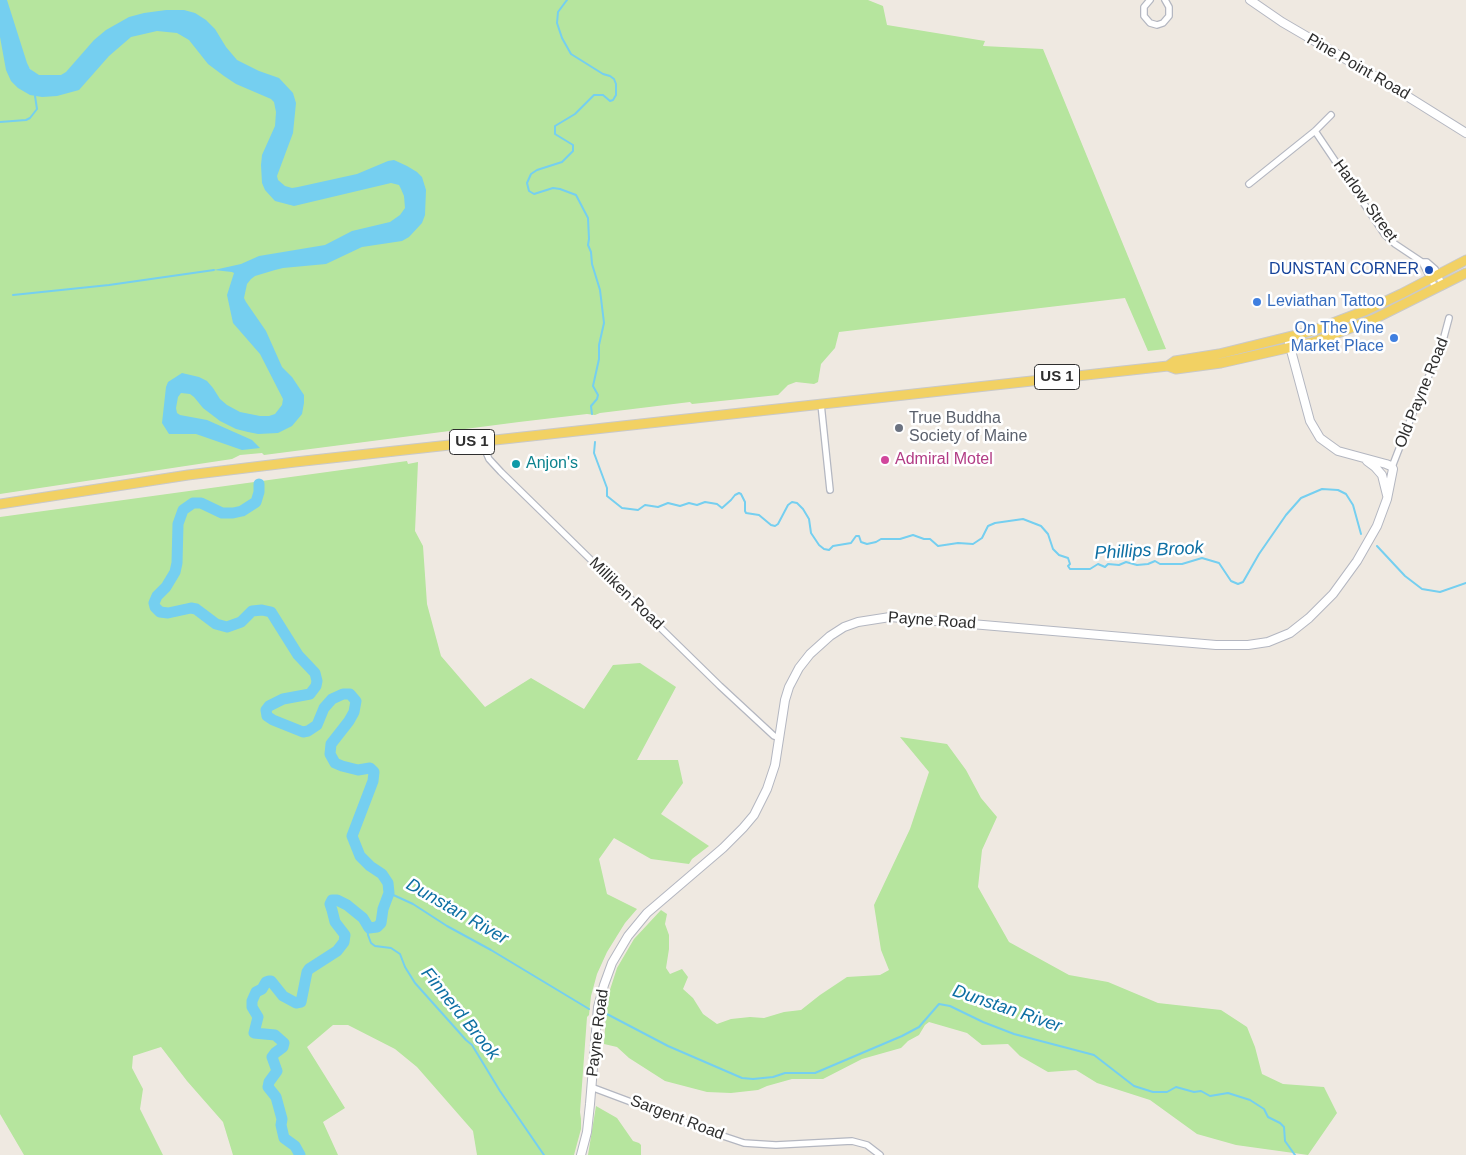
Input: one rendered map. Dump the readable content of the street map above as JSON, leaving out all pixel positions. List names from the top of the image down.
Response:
{
  "streets": {
    "main road": ["Pine Point Road", "US 1", "Payne Road"],
    "street": [
      "Harlow Street",
      "Old Payne Road",
      "Milliken Road",
      "Sargent Road"
    ]
  },
  "crossings": [
    ["Harlow Street", "US 1"],
    ["US 1", "Milliken Road"],
    ["Old Payne Road", "Payne Road"],
    ["Milliken Road", "Payne Road"],
    ["Payne Road", "Sargent Road"]
  ],
  "water": ["Phillips Brook", "Dunstan River", "Finnerd Brook"],
  "places": [
    "DUNSTAN CORNER",
    "Leviathan Tattoo",
    "On The Vine Market Place",
    "True Buddha Society of Maine",
    "Admiral Motel",
    "Anjon's"
  ]
}
